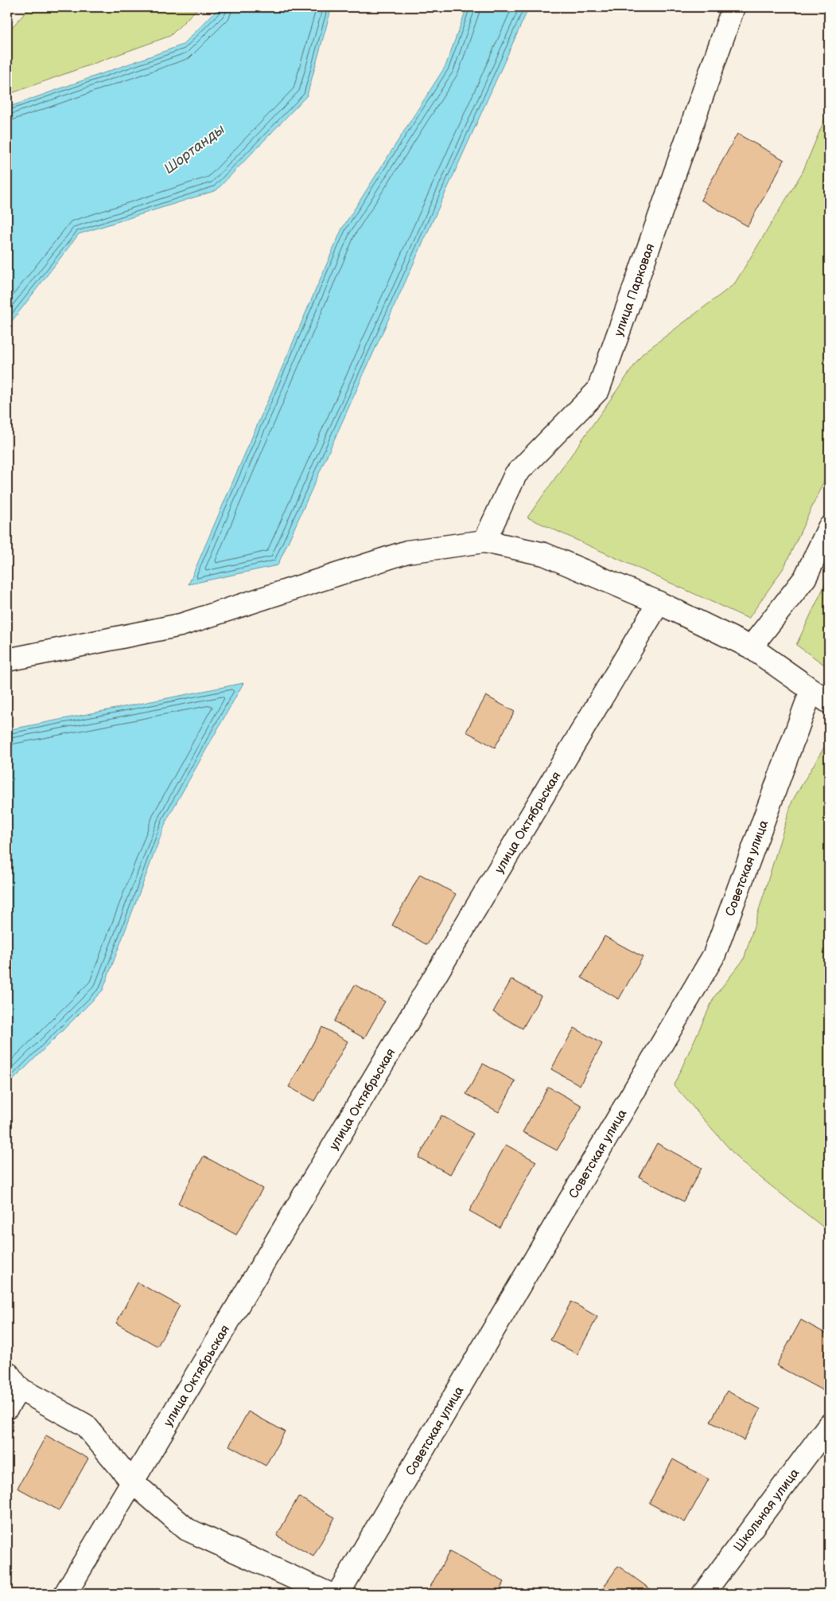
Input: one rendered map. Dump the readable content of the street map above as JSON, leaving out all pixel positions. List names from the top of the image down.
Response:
{
  "streets": {
    "street": [
      "улица Парковая",
      "улица Октябрьская",
      "Советская улица",
      "Школьная улица"
    ]
  },
  "water": ["Шортанды"]
}
